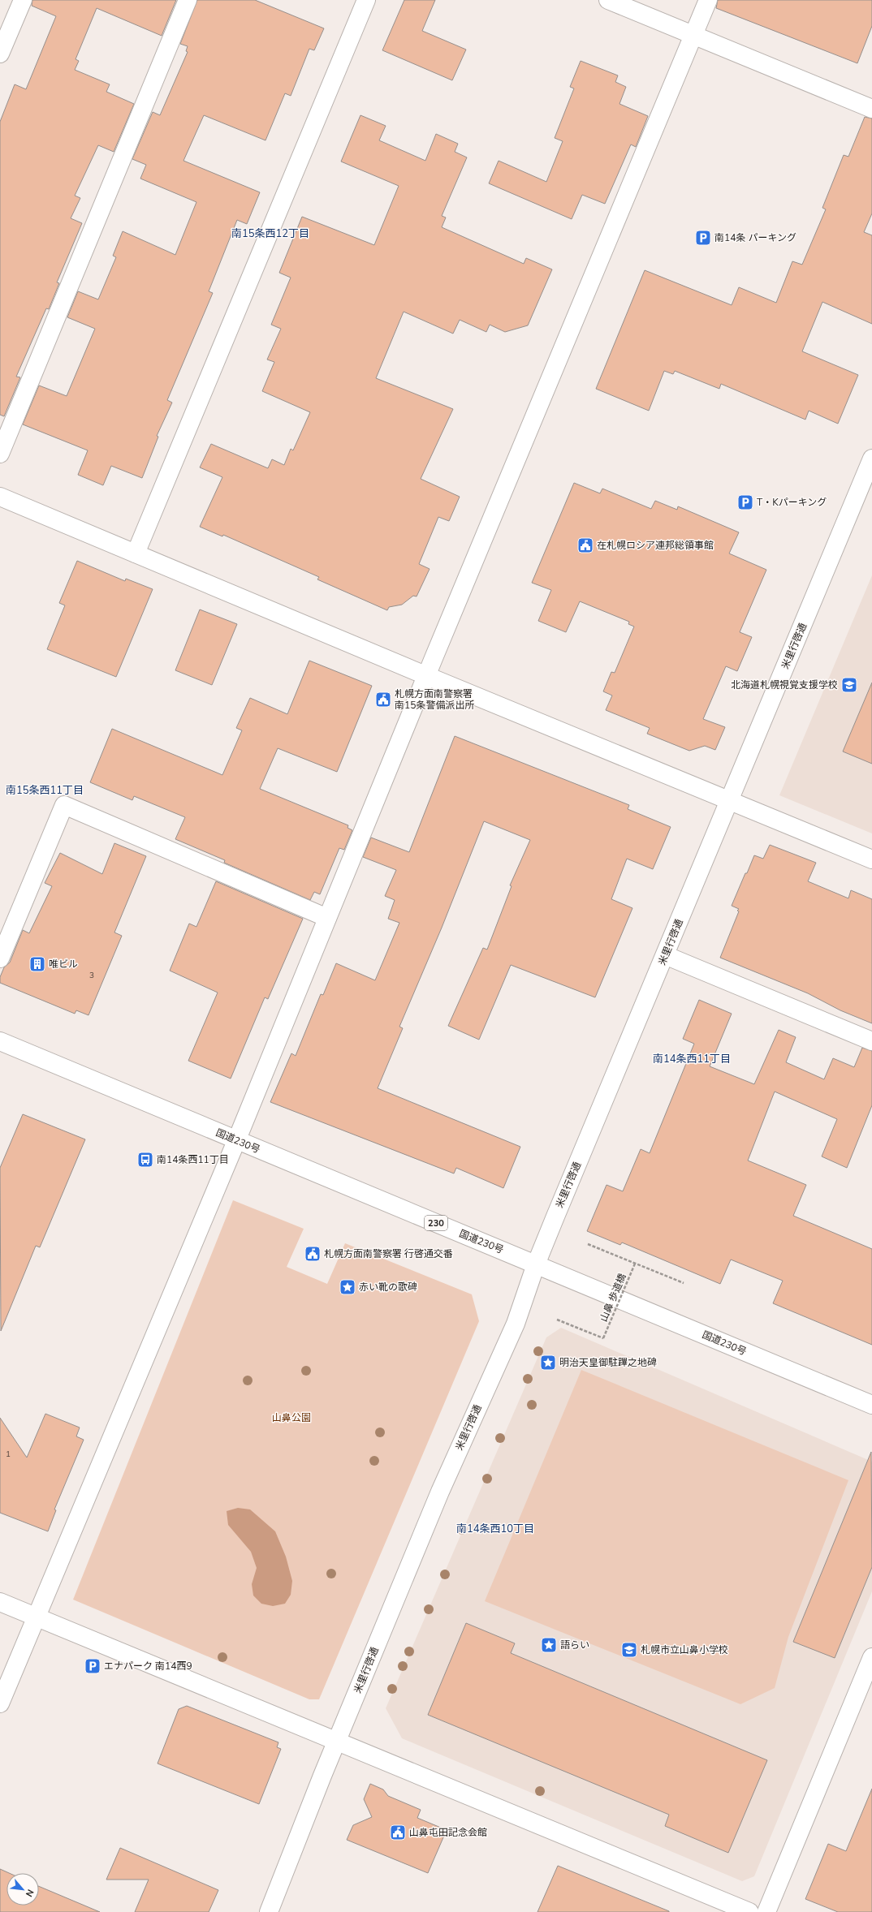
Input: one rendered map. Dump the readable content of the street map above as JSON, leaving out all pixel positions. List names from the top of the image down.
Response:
{
  "streets": {
    "main road": ["米里行啓通", "国道230号", "230"],
    "path": ["山鼻 歩道橋"]
  },
  "crossings": [
    ["米里行啓通", "国道230号"]
  ],
  "districts": [
    "南15条西12丁目",
    "南15条西11丁目",
    "南14条西11丁目",
    "南14条西10丁目"
  ],
  "parks": ["山鼻公園"],
  "places": {
    "parking": ["南14条 パーキング", "T・Kパーキング", "エナパーク 南14西9"],
    "public building": [
      "在札幌ロシア連邦総領事館",
      "札幌方面南警察署 南15条警備派出所",
      "札幌方面南警察署 行啓通交番",
      "山鼻屯田記念会館"
    ],
    "school or university": ["北海道札幌視覚支援学校", "札幌市立山鼻小学校"],
    "building": ["唯ビル"],
    "bus stop": ["南14条西11丁目"],
    "place": ["赤い靴の歌碑", "明治天皇御駐蹕之地碑", "語らい"]
  },
  "house_numbers": ["3", "1"],
  "north": "bottom right"
}
